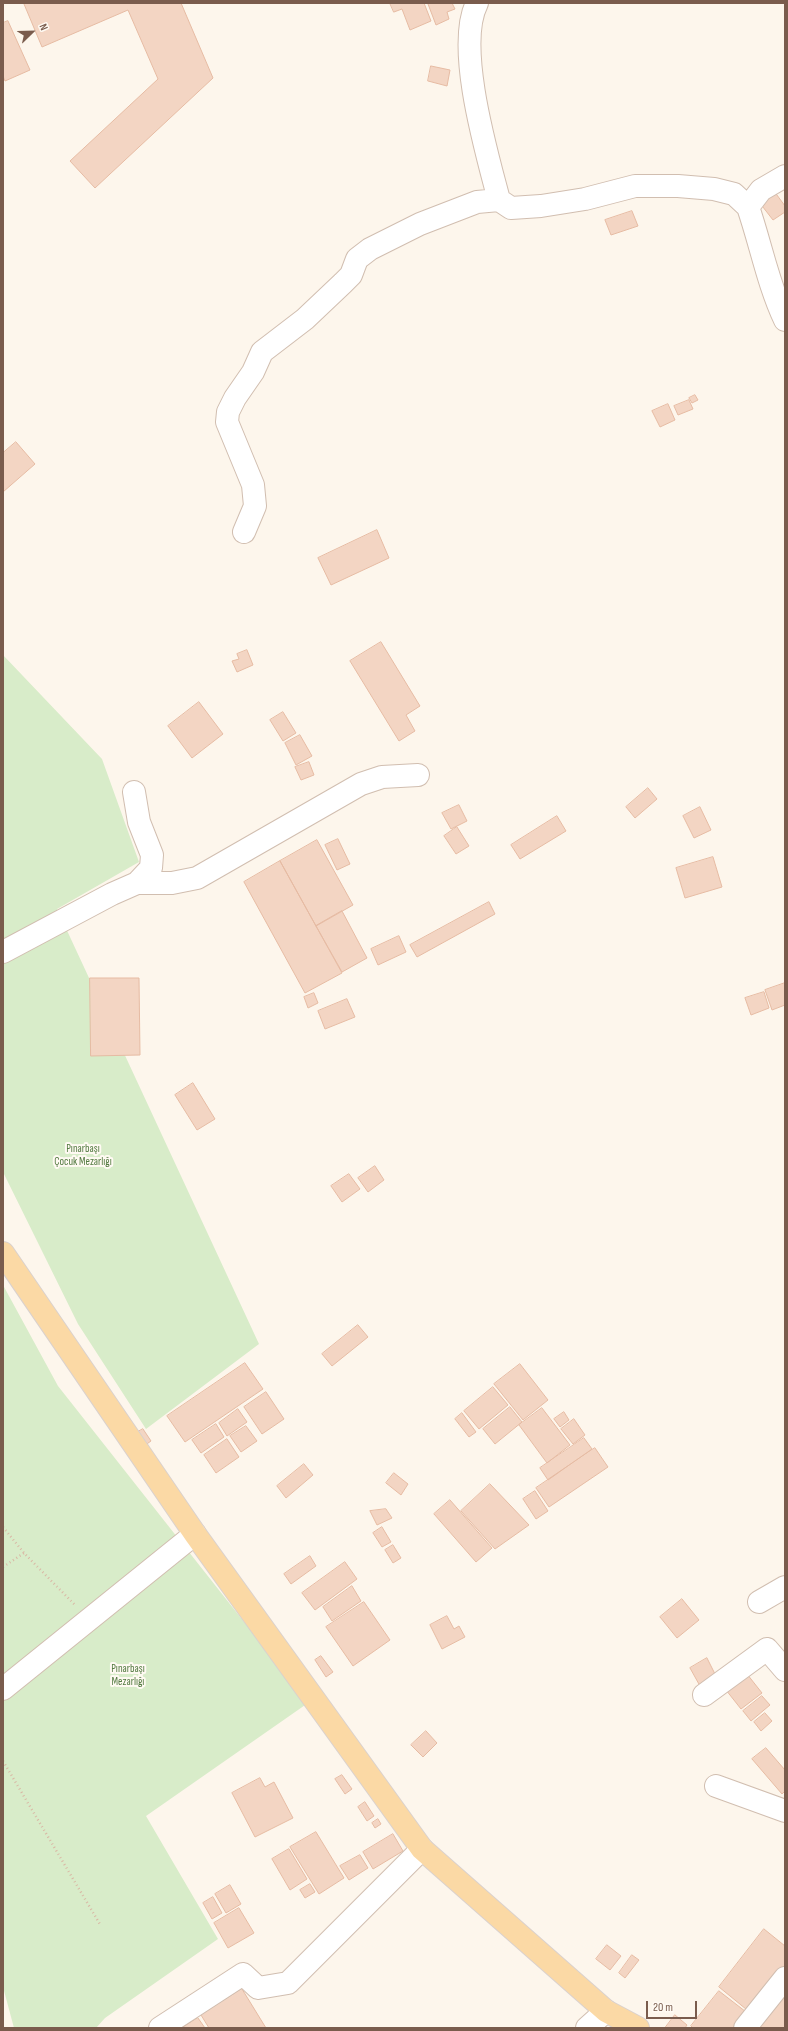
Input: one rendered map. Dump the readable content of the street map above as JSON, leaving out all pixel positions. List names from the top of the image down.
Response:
{
  "parks": ["Pınarbaşı Çocuk Mezarlığı", "Pınarbaşı Mezarlığı"],
  "scale_bar": "20 m",
  "north": "top right"
}
